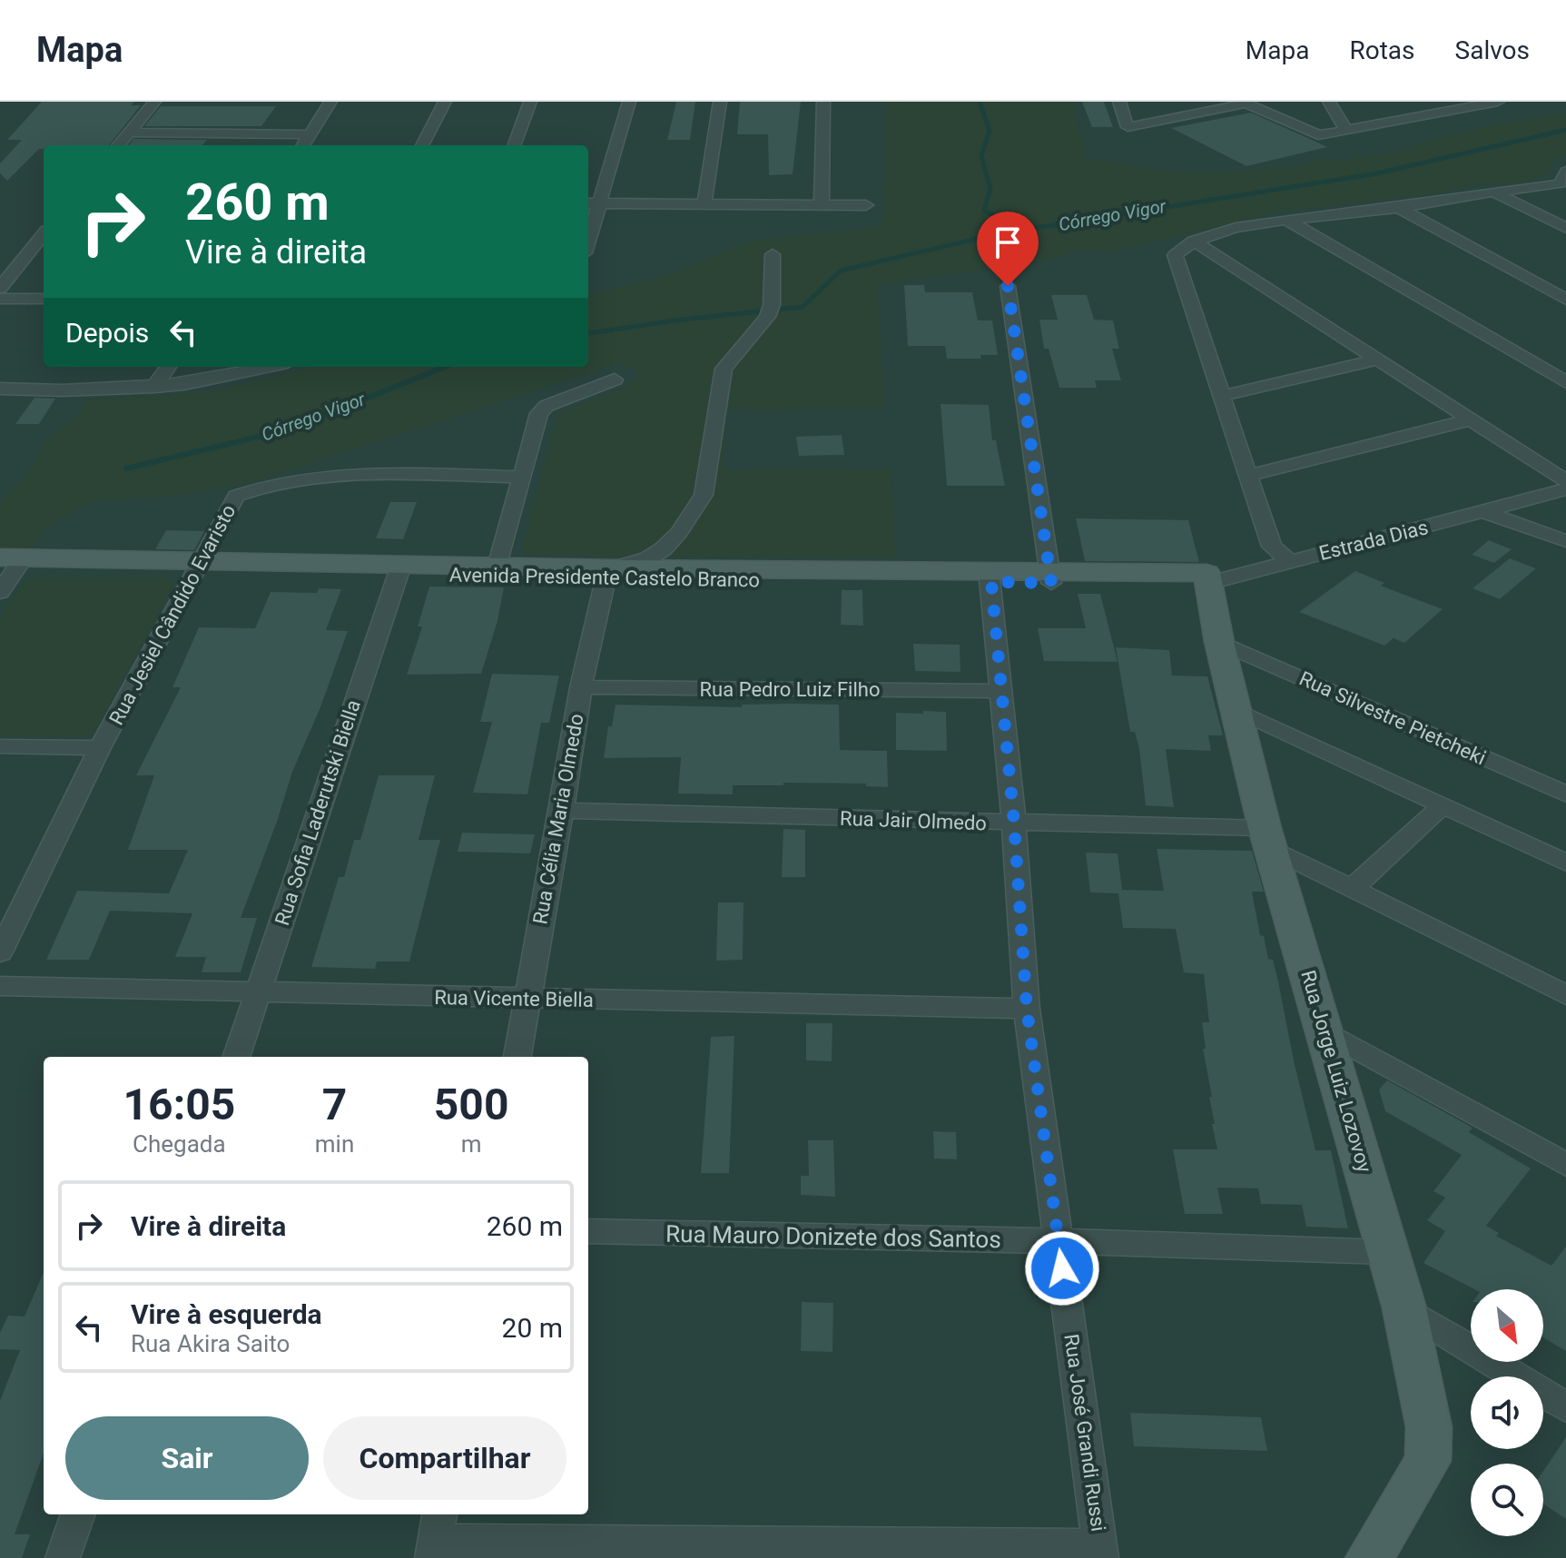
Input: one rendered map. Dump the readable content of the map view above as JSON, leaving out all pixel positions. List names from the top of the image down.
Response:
{
  "streets": {
    "street": [
      "Estrada Dias",
      "Avenida Presidente Castelo Branco",
      "Rua Jesiel Cândido Evaristo",
      "Rua Pedro Luiz Filho",
      "Rua Silvestre Pietcheki",
      "Rua Sofia Laderutski Biella",
      "Rua Célia Maria Olmedo",
      "Rua Jair Olmedo",
      "Rua Vicente Biella",
      "Rua Jorge Luiz Lozovoy",
      "Rua Mauro Donizete dos Santos",
      "Rua José Grandi Russi"
    ]
  },
  "crossings": [
    ["Estrada Dias", "Avenida Presidente Castelo Branco"],
    ["Estrada Dias", "Rua Jorge Luiz Lozovoy"],
    ["Avenida Presidente Castelo Branco", "Rua Jesiel Cândido Evaristo"],
    ["Avenida Presidente Castelo Branco", "Rua Sofia Laderutski Biella"],
    ["Avenida Presidente Castelo Branco", "Rua Célia Maria Olmedo"],
    ["Avenida Presidente Castelo Branco", "Rua Jorge Luiz Lozovoy"],
    ["Avenida Presidente Castelo Branco", "Rua José Grandi Russi"],
    ["Rua Pedro Luiz Filho", "Rua Célia Maria Olmedo"],
    ["Rua Pedro Luiz Filho", "Rua José Grandi Russi"],
    ["Rua Silvestre Pietcheki", "Rua Jorge Luiz Lozovoy"],
    ["Rua Sofia Laderutski Biella", "Rua Vicente Biella"],
    ["Rua Célia Maria Olmedo", "Rua Jair Olmedo"],
    ["Rua Célia Maria Olmedo", "Rua Vicente Biella"],
    ["Rua Jair Olmedo", "Rua Jorge Luiz Lozovoy"],
    ["Rua Jair Olmedo", "Rua José Grandi Russi"],
    ["Rua Vicente Biella", "Rua José Grandi Russi"],
    ["Rua Jorge Luiz Lozovoy", "Rua Mauro Donizete dos Santos"],
    ["Rua Mauro Donizete dos Santos", "Rua José Grandi Russi"]
  ],
  "water": ["Córrego Vigor"],
  "north": "bottom right",
  "page": {
    "header": "Mapa",
    "nav": ["Mapa", "Rotas", "Salvos"],
    "turn": ["260 m", "Vire à direita"],
    "then": "Depois",
    "eta": [
      "16:05",
      "Chegada",
      "7",
      "min",
      "500",
      "m"
    ],
    "list": [
      {
        "name": "Vire à direita",
        "value": "260 m"
      },
      {
        "name": "Vire à esquerda",
        "note": "Rua Akira Saito",
        "value": "20 m"
      }
    ],
    "buttons": ["Sair", "Compartilhar"]
  }
}
